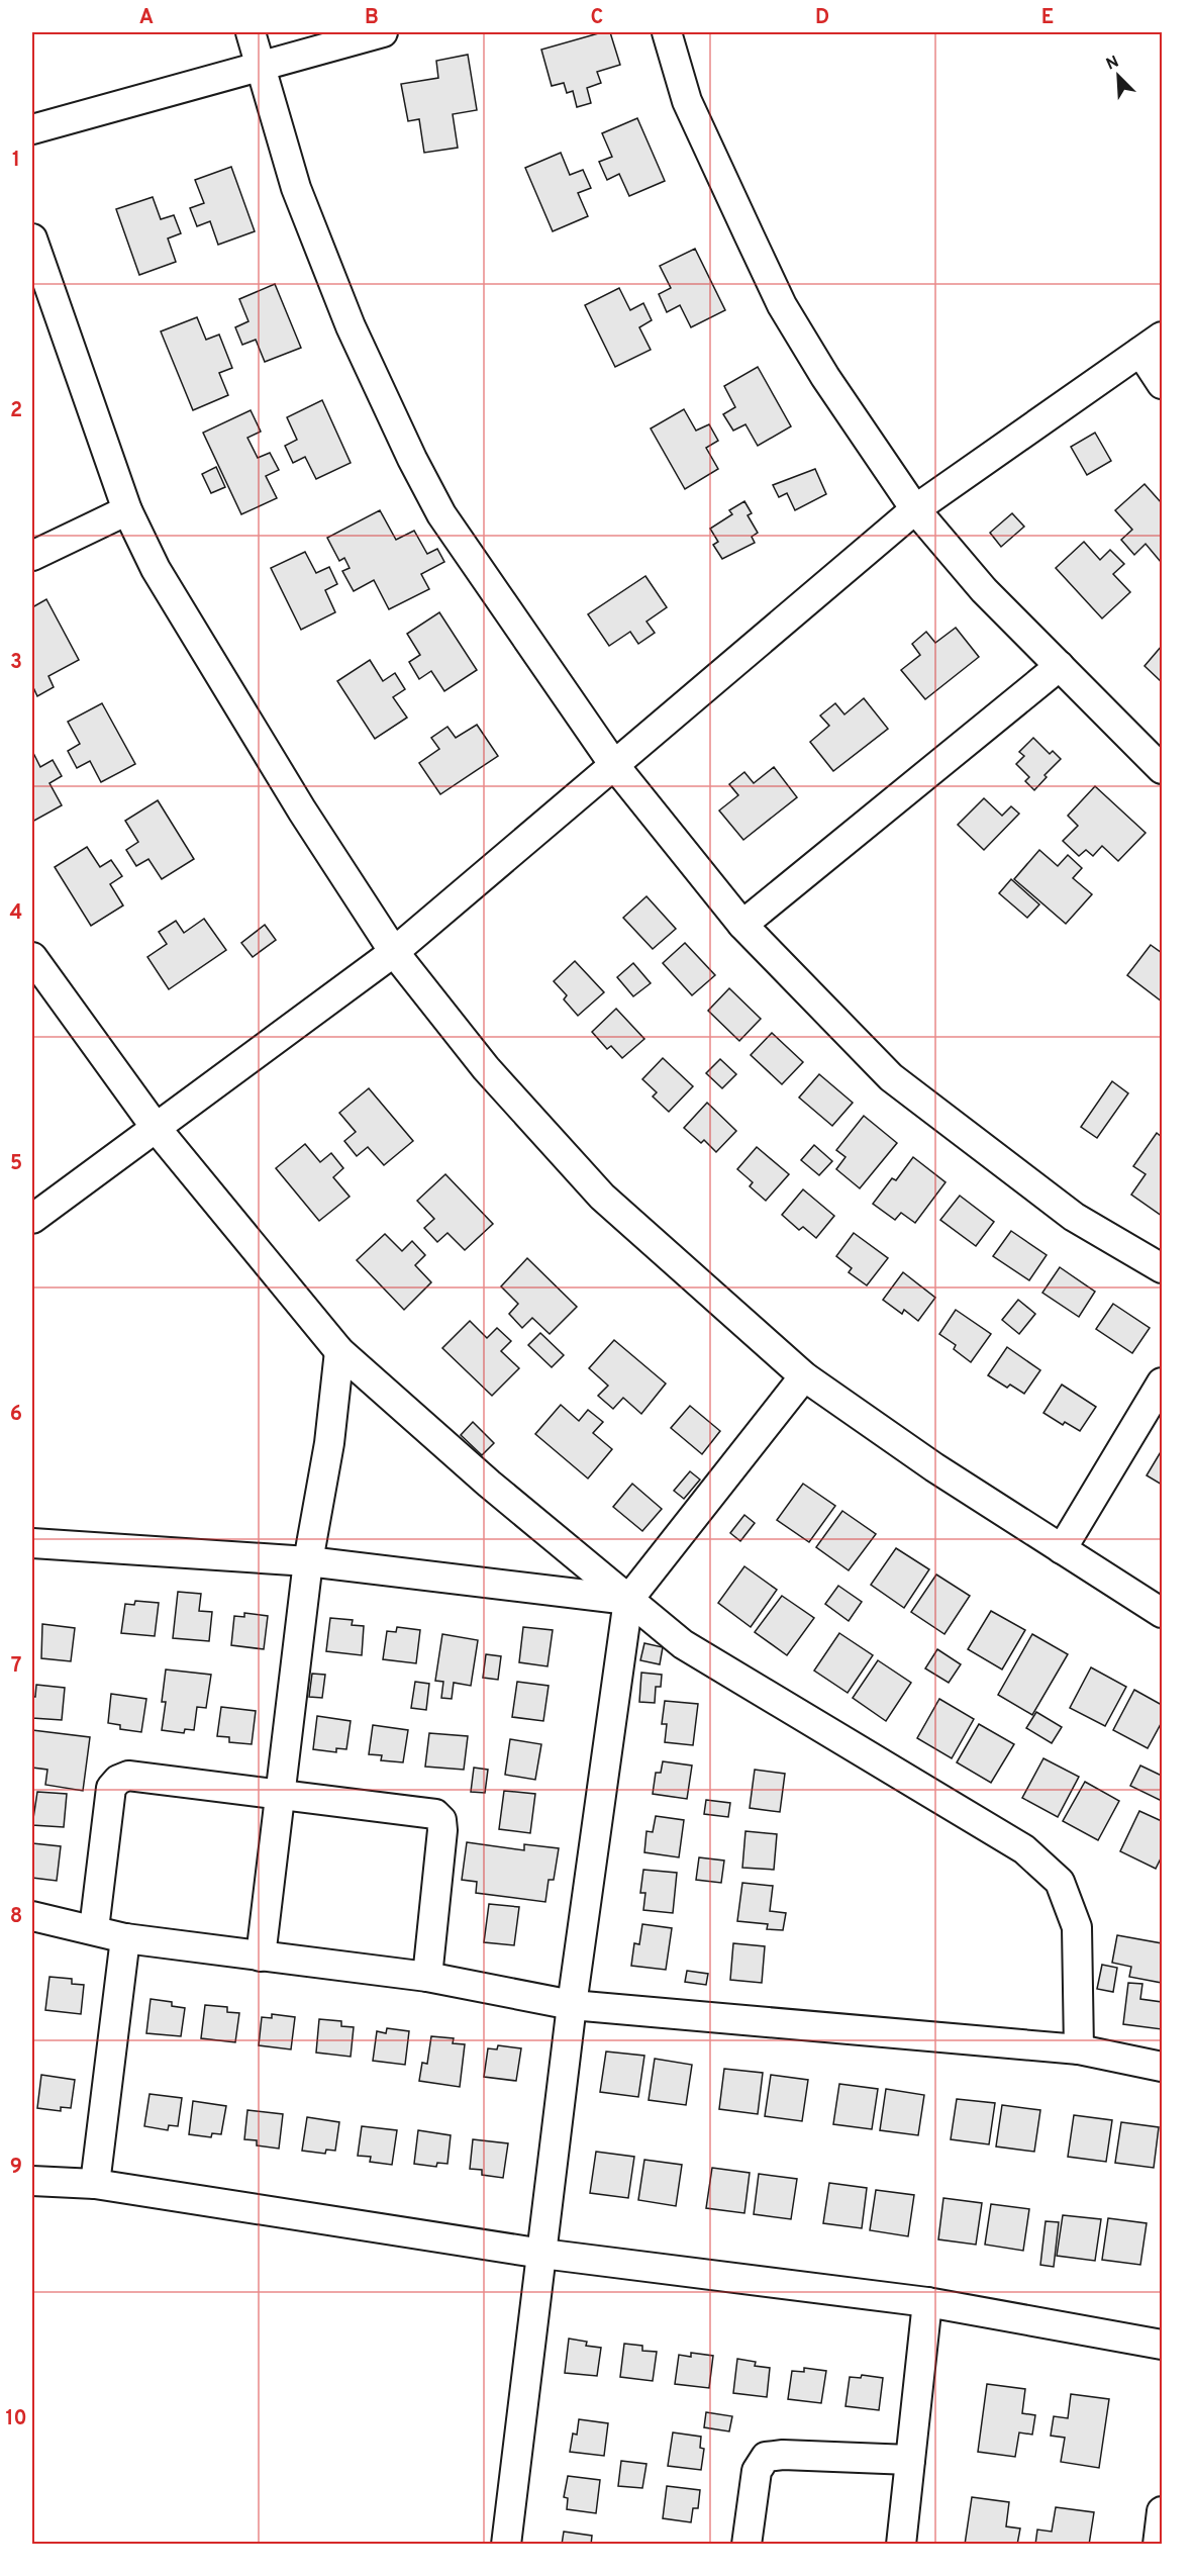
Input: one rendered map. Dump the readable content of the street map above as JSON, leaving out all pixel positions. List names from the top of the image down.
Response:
{
  "north": "top left",
  "grid": {
    "columns": [
      "A",
      "B",
      "C",
      "D",
      "E"
    ],
    "rows": [
      "1",
      "2",
      "3",
      "4",
      "5",
      "6",
      "7",
      "8",
      "9",
      "10"
    ]
  }
}
